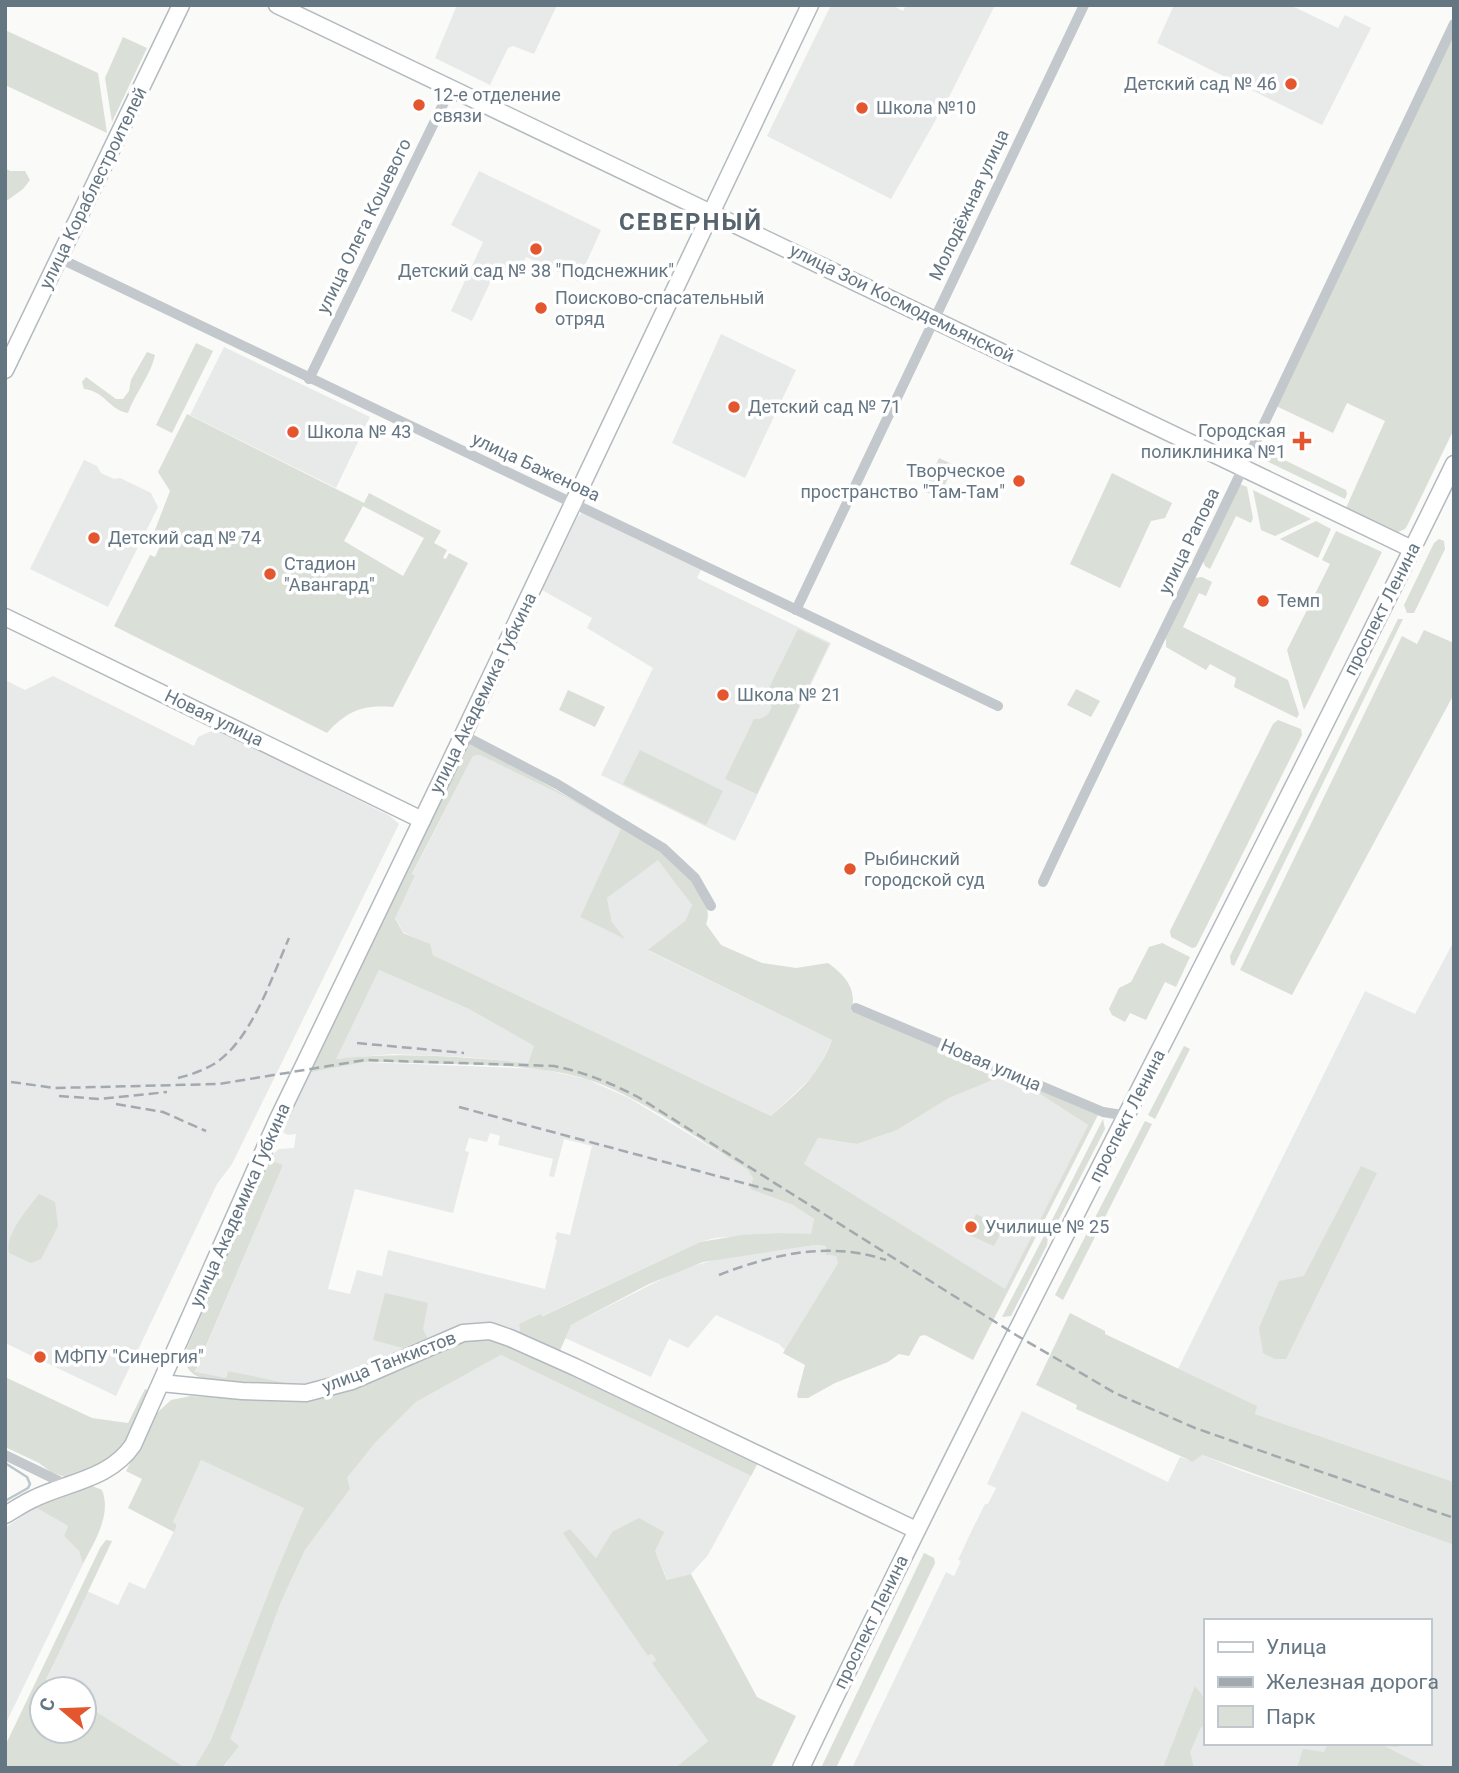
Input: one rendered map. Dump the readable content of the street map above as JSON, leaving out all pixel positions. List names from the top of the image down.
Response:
{
  "streets": {
    "street": [
      "улица Кораблестроителей",
      "Молодёжная улица",
      "улица Олега Кошевого",
      "улица Зои Космодемьянской",
      "улица Баженова",
      "улица Рапова",
      "проспект Ленина",
      "улица Академика Губкина",
      "Новая улица",
      "улица Танкистов"
    ]
  },
  "crossings": [
    ["улица Кораблестроителей", "улица Баженова"],
    ["Молодёжная улица", "улица Зои Космодемьянской"],
    ["Молодёжная улица", "улица Баженова"],
    ["улица Олега Кошевого", "улица Зои Космодемьянской"],
    ["улица Олега Кошевого", "улица Баженова"],
    ["улица Зои Космодемьянской", "улица Рапова"],
    ["улица Зои Космодемьянской", "проспект Ленина"],
    ["улица Зои Космодемьянской", "улица Академика Губкина"],
    ["улица Баженова", "улица Академика Губкина"],
    ["проспект Ленина", "Новая улица"],
    ["проспект Ленина", "улица Танкистов"],
    ["улица Академика Губкина", "Новая улица"],
    ["улица Академика Губкина", "улица Танкистов"]
  ],
  "districts": ["СЕВЕРНЫЙ"],
  "places": {
    "other": [
      "Детский сад № 46",
      "12-е отделение связи",
      "Школа №10",
      "Детский сад № 38 \"Подснежник\"",
      "Поисково-спасательный отряд",
      "Детский сад № 71",
      "Школа № 43",
      "Творческое пространство \"Там-Там\"",
      "Детский сад № 74",
      "Стадион \"Авангард\"",
      "Темп",
      "Школа № 21",
      "Рыбинский городской суд",
      "Училище № 25",
      "МФПУ \"Синергия\""
    ],
    "health": ["Городская поликлиника №1"]
  },
  "legend": ["Улица", "Железная дорога", "Парк"],
  "north": "left"
}
